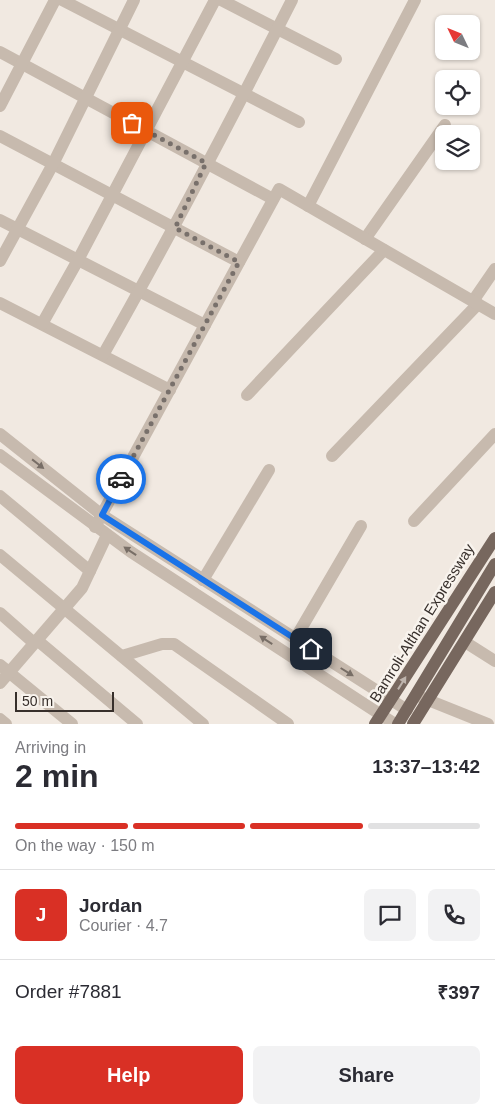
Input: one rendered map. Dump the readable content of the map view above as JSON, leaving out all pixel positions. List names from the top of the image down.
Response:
{
  "streets": {
    "main road": ["Bamroli-Althan Expressway"]
  },
  "scale_bar": "50 m",
  "north": "top left",
  "page": {
    "scale": "50 m",
    "heading": ["2 min", "Arriving in", "13:37–13:42"],
    "panel": [
      "Jordan",
      "Courier · 4.7",
      "Order #7881",
      "₹397"
    ],
    "bar": "On the way · 150 m",
    "round": "J",
    "buttons": ["Help", "Share"]
  }
}
